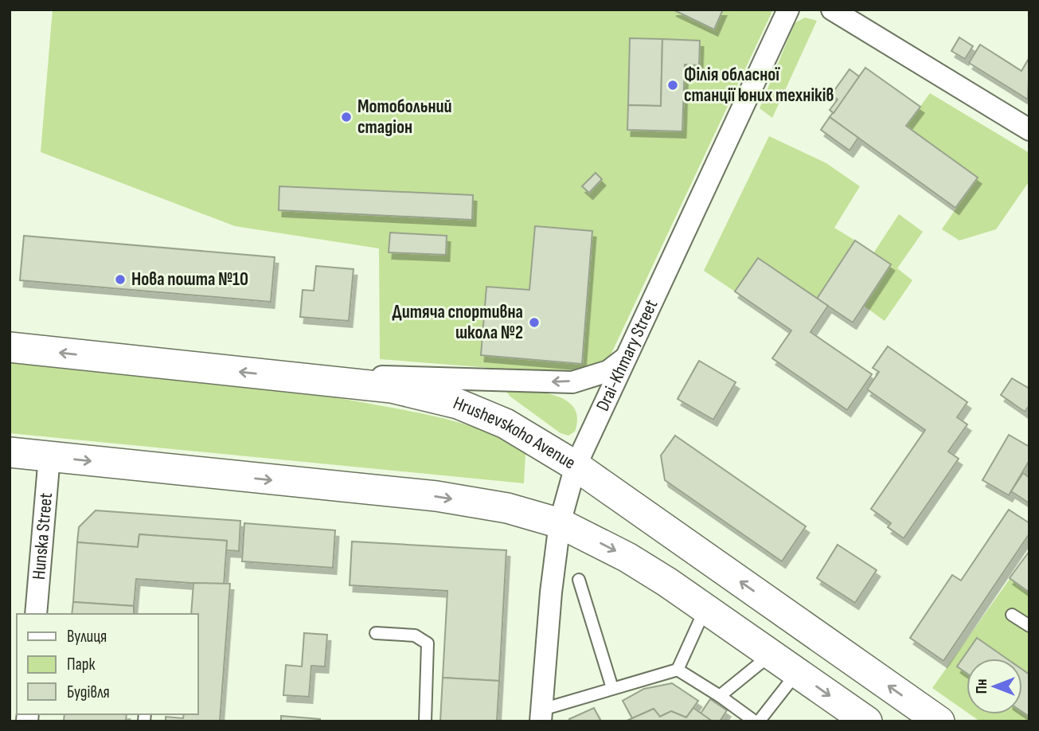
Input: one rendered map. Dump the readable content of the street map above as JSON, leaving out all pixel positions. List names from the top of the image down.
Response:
{
  "streets": {
    "main road": ["Hrushevskoho Avenue"],
    "street": ["Drai-Khmary Street", "Hunska Street"]
  },
  "crossings": [
    ["Drai-Khmary Street", "Hrushevskoho Avenue"]
  ],
  "places": [
    "Філія обласної станції юних техніків",
    "Мотобольний стадіон",
    "Нова пошта №10",
    "Дитяча спортивна школа №2"
  ],
  "legend": ["Вулиця", "Парк", "Будівля"],
  "north": "left"
}
